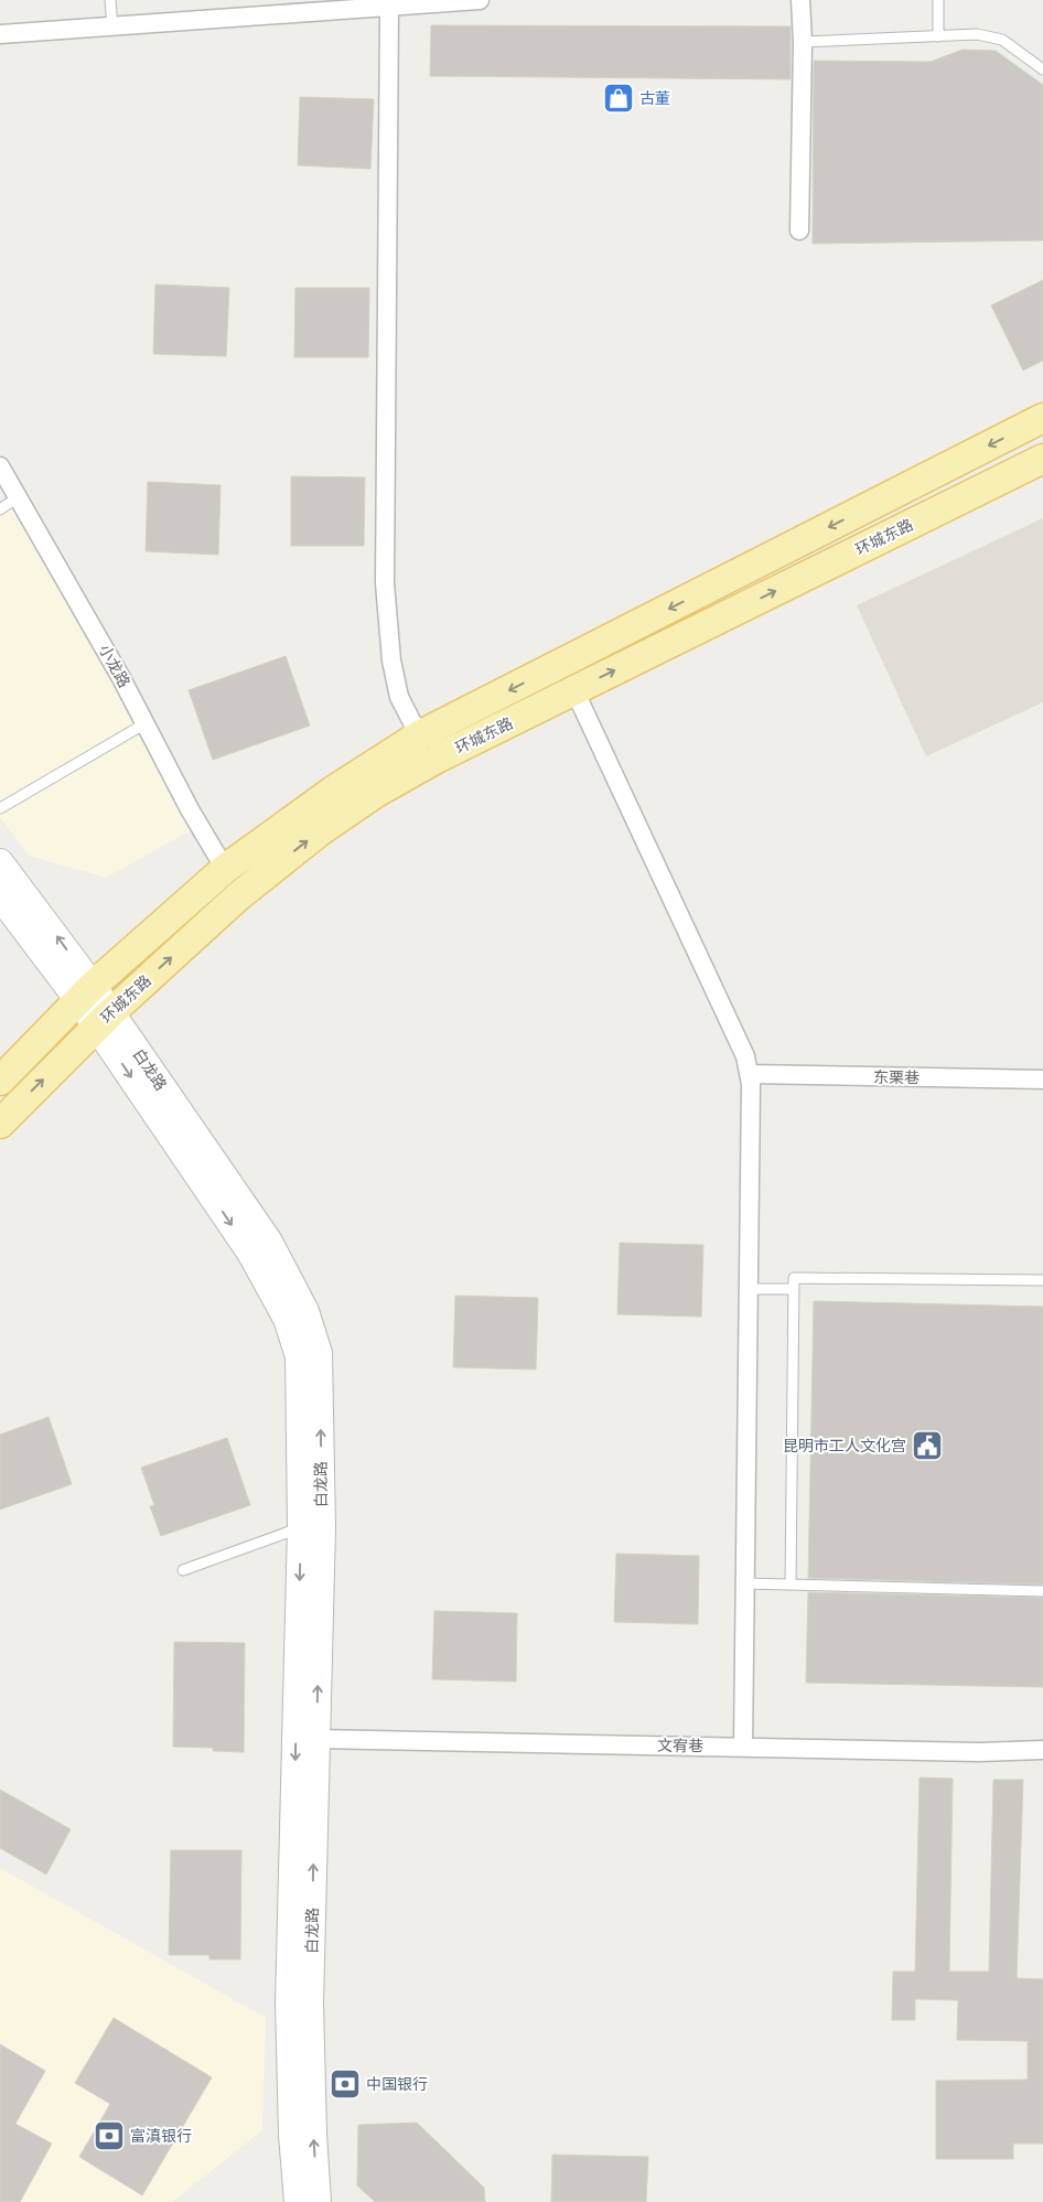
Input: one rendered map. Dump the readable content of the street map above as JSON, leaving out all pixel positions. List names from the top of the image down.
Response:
{
  "streets": {
    "main road": ["环城东路", "白龙路"],
    "street": ["小龙路", "东栗巷", "文宥巷"]
  },
  "crossings": [
    ["环城东路", "小龙路"],
    ["环城东路", "白龙路"],
    ["白龙路", "文宥巷"]
  ],
  "places": {
    "shop": ["古董"],
    "public building": ["昆明市工人文化宫"],
    "bank": ["中国银行", "富滇银行"]
  }
}
